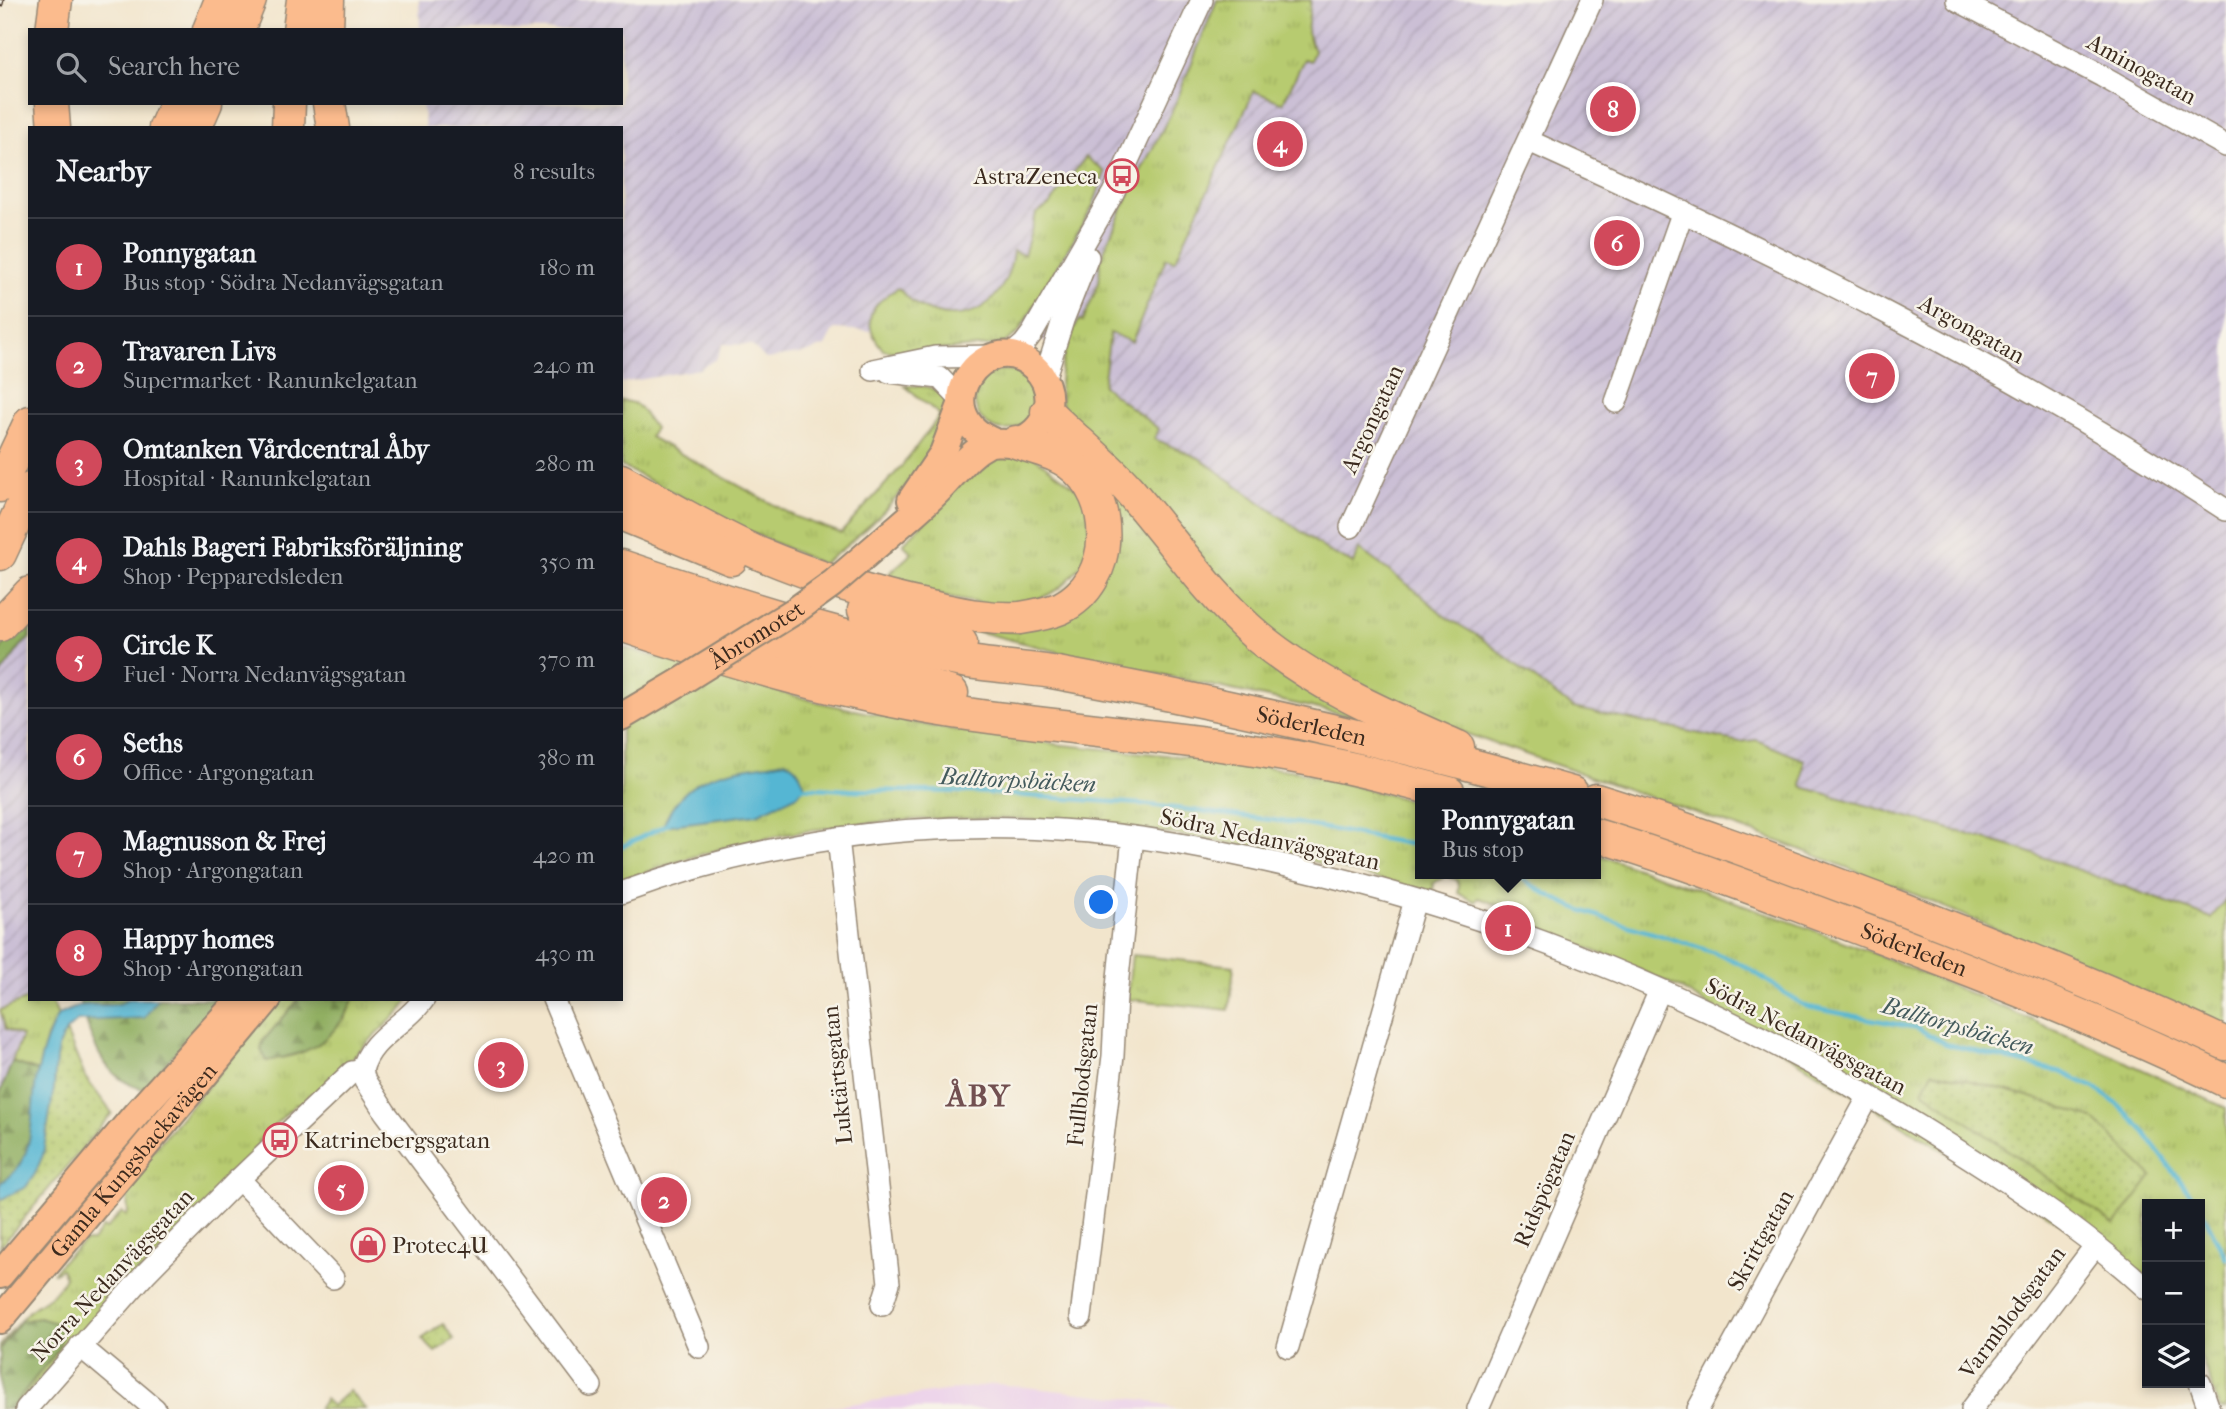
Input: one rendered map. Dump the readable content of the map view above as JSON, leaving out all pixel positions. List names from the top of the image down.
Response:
{
  "streets": {
    "highway": ["Söderleden"],
    "main road": ["Åbromotet", "Gamla Kungsbackavägen"],
    "street": [
      "Aminogatan",
      "Argongatan",
      "Södra Nedanvägsgatan",
      "Luktärtsgatan",
      "Fullblodsgatan",
      "Ridspögatan",
      "Skrittgatan",
      "Norra Nedanvägsgatan",
      "Varmblodsgatan"
    ]
  },
  "crossings": [
    ["Södra Nedanvägsgatan", "Luktärtsgatan"],
    ["Södra Nedanvägsgatan", "Fullblodsgatan"],
    ["Södra Nedanvägsgatan", "Ridspögatan"],
    ["Södra Nedanvägsgatan", "Skrittgatan"],
    ["Södra Nedanvägsgatan", "Varmblodsgatan"]
  ],
  "districts": ["ÅBY"],
  "water": ["Balltorpsbäcken"],
  "places": {
    "bus stop": ["AstraZeneca", "Katrinebergsgatan"],
    "shop": ["Protec4U"]
  },
  "page": {
    "search": "Search here",
    "pins": [
      "8",
      "4",
      "6",
      "7",
      "1",
      "3",
      "5",
      "2"
    ],
    "heading": ["Nearby", "8 results"],
    "list": [
      {
        "mark": "1",
        "name": "Ponnygatan",
        "note": "Bus stop · Södra Nedanvägsgatan",
        "value": "180 m"
      },
      {
        "mark": "2",
        "name": "Travaren Livs",
        "note": "Supermarket · Ranunkelgatan",
        "value": "240 m"
      },
      {
        "mark": "3",
        "name": "Omtanken Vårdcentral Åby",
        "note": "Hospital · Ranunkelgatan",
        "value": "280 m"
      },
      {
        "mark": "4",
        "name": "Dahls Bageri Fabriksföräljning",
        "note": "Shop · Pepparedsleden",
        "value": "350 m"
      },
      {
        "mark": "5",
        "name": "Circle K",
        "note": "Fuel · Norra Nedanvägsgatan",
        "value": "370 m"
      },
      {
        "mark": "6",
        "name": "Seths",
        "note": "Office · Argongatan",
        "value": "380 m"
      },
      {
        "mark": "7",
        "name": "Magnusson & Frej",
        "note": "Shop · Argongatan",
        "value": "420 m"
      },
      {
        "mark": "8",
        "name": "Happy homes",
        "note": "Shop · Argongatan",
        "value": "430 m"
      }
    ],
    "popup": ["Ponnygatan", "Bus stop"],
    "map_buttons": ["+", "−"]
  }
}
